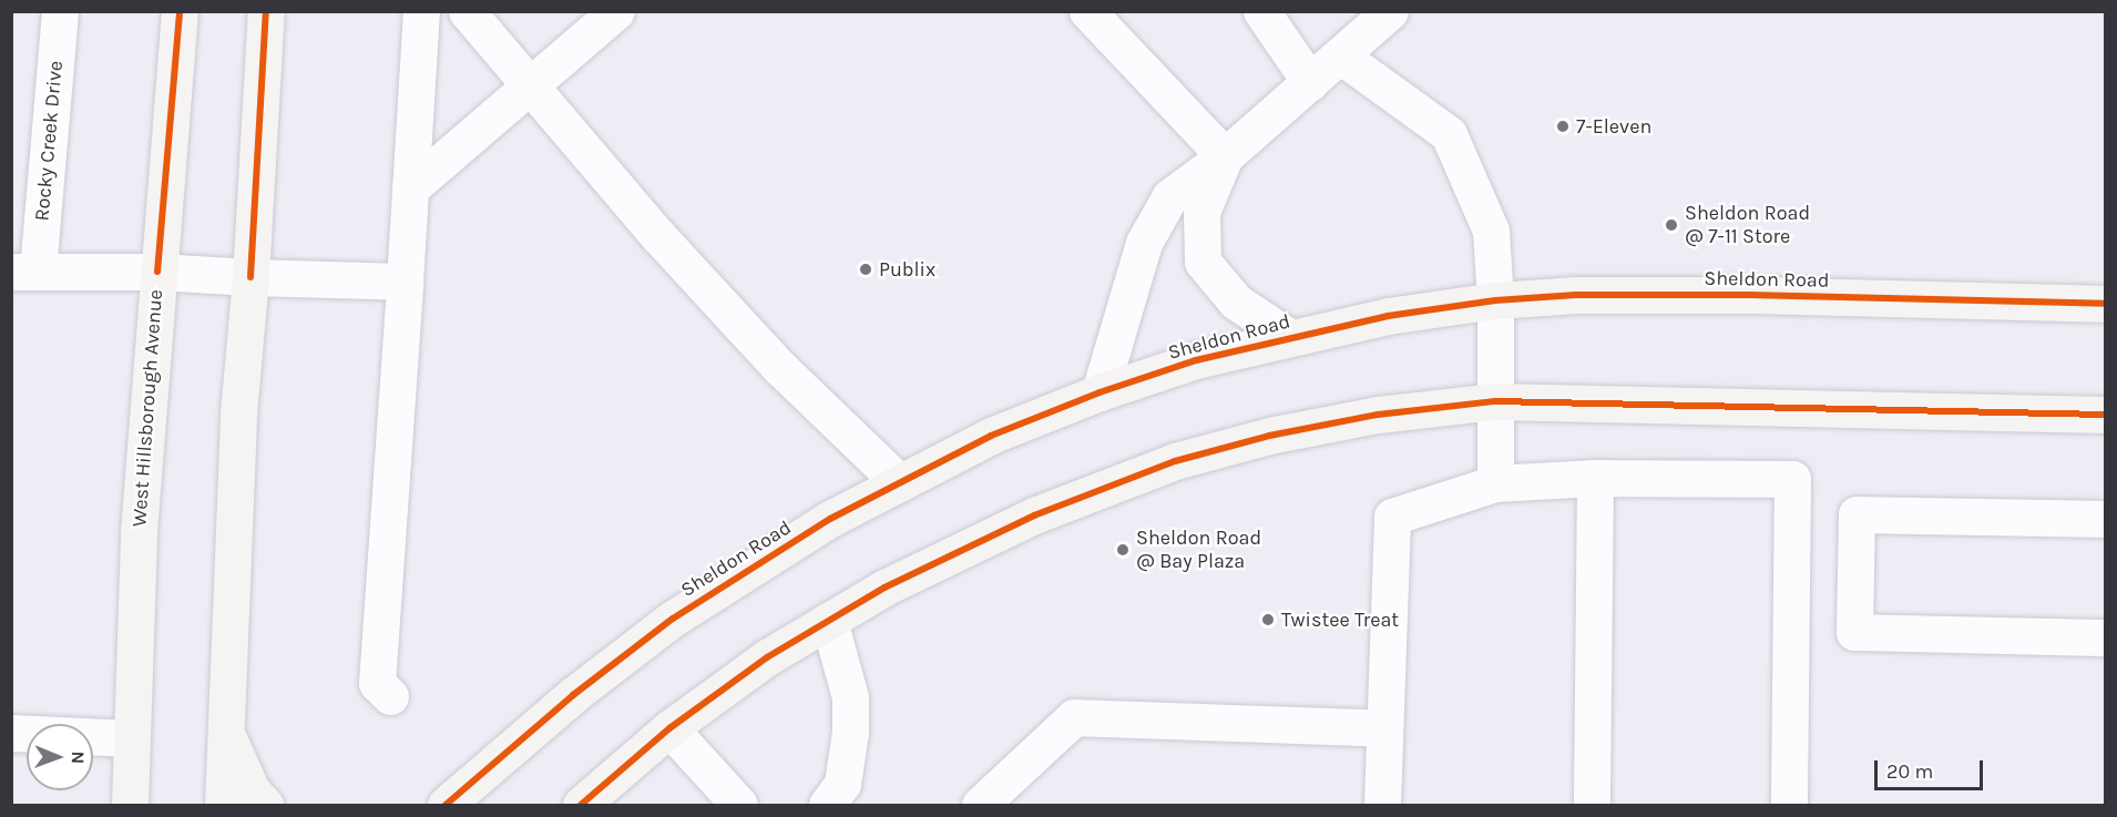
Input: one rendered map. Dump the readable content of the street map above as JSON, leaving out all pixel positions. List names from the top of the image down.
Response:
{
  "streets": {
    "main road": ["Sheldon Road", "West Hillsborough Avenue"],
    "street": ["Rocky Creek Drive"]
  },
  "places": [
    "7-Eleven",
    "Sheldon Road @ 7-11 Store",
    "Publix",
    "Sheldon Road @ Bay Plaza",
    "Twistee Treat"
  ],
  "scale_bar": "20 m",
  "north": "right"
}
